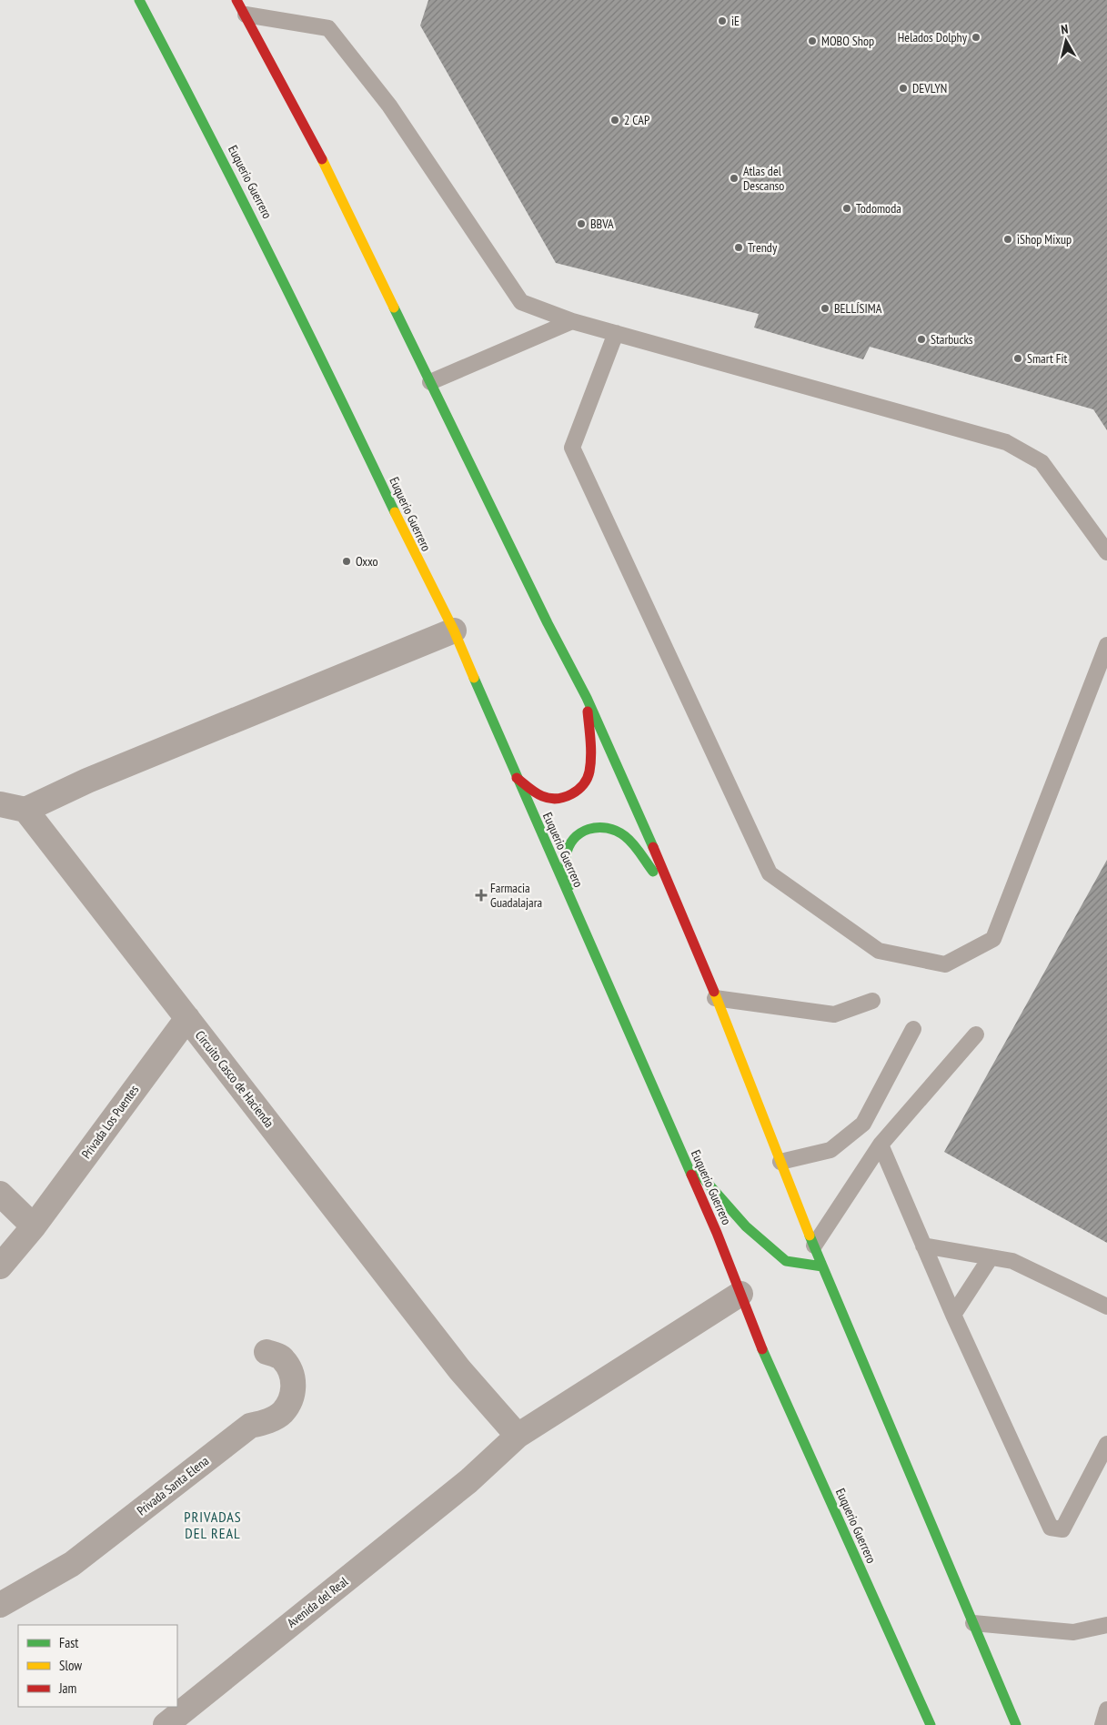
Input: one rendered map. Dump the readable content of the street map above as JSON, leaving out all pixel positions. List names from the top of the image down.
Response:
{
  "streets": {
    "main road": ["Euquerio Guerrero"],
    "street": [
      "Circuito Casco de Hacienda",
      "Privada Los Puentes",
      "Privada Santa Elena",
      "Avenida del Real"
    ]
  },
  "crossings": [
    ["Euquerio Guerrero", "Avenida del Real"],
    ["Circuito Casco de Hacienda", "Privada Los Puentes"],
    ["Circuito Casco de Hacienda", "Avenida del Real"]
  ],
  "districts": ["PRIVADAS DEL REAL"],
  "places": {
    "other": [
      "iE",
      "Helados Dolphy",
      "MOBO Shop",
      "DEVLYN",
      "2 CAP",
      "Atlas del Descanso",
      "Todomoda",
      "BBVA",
      "iShop Mixup",
      "Trendy",
      "BELLÍSIMA",
      "Starbucks",
      "Smart Fit",
      "Oxxo"
    ],
    "health": ["Farmacia Guadalajara"]
  },
  "legend": ["Fast", "Slow", "Jam"],
  "north": "top"
}
